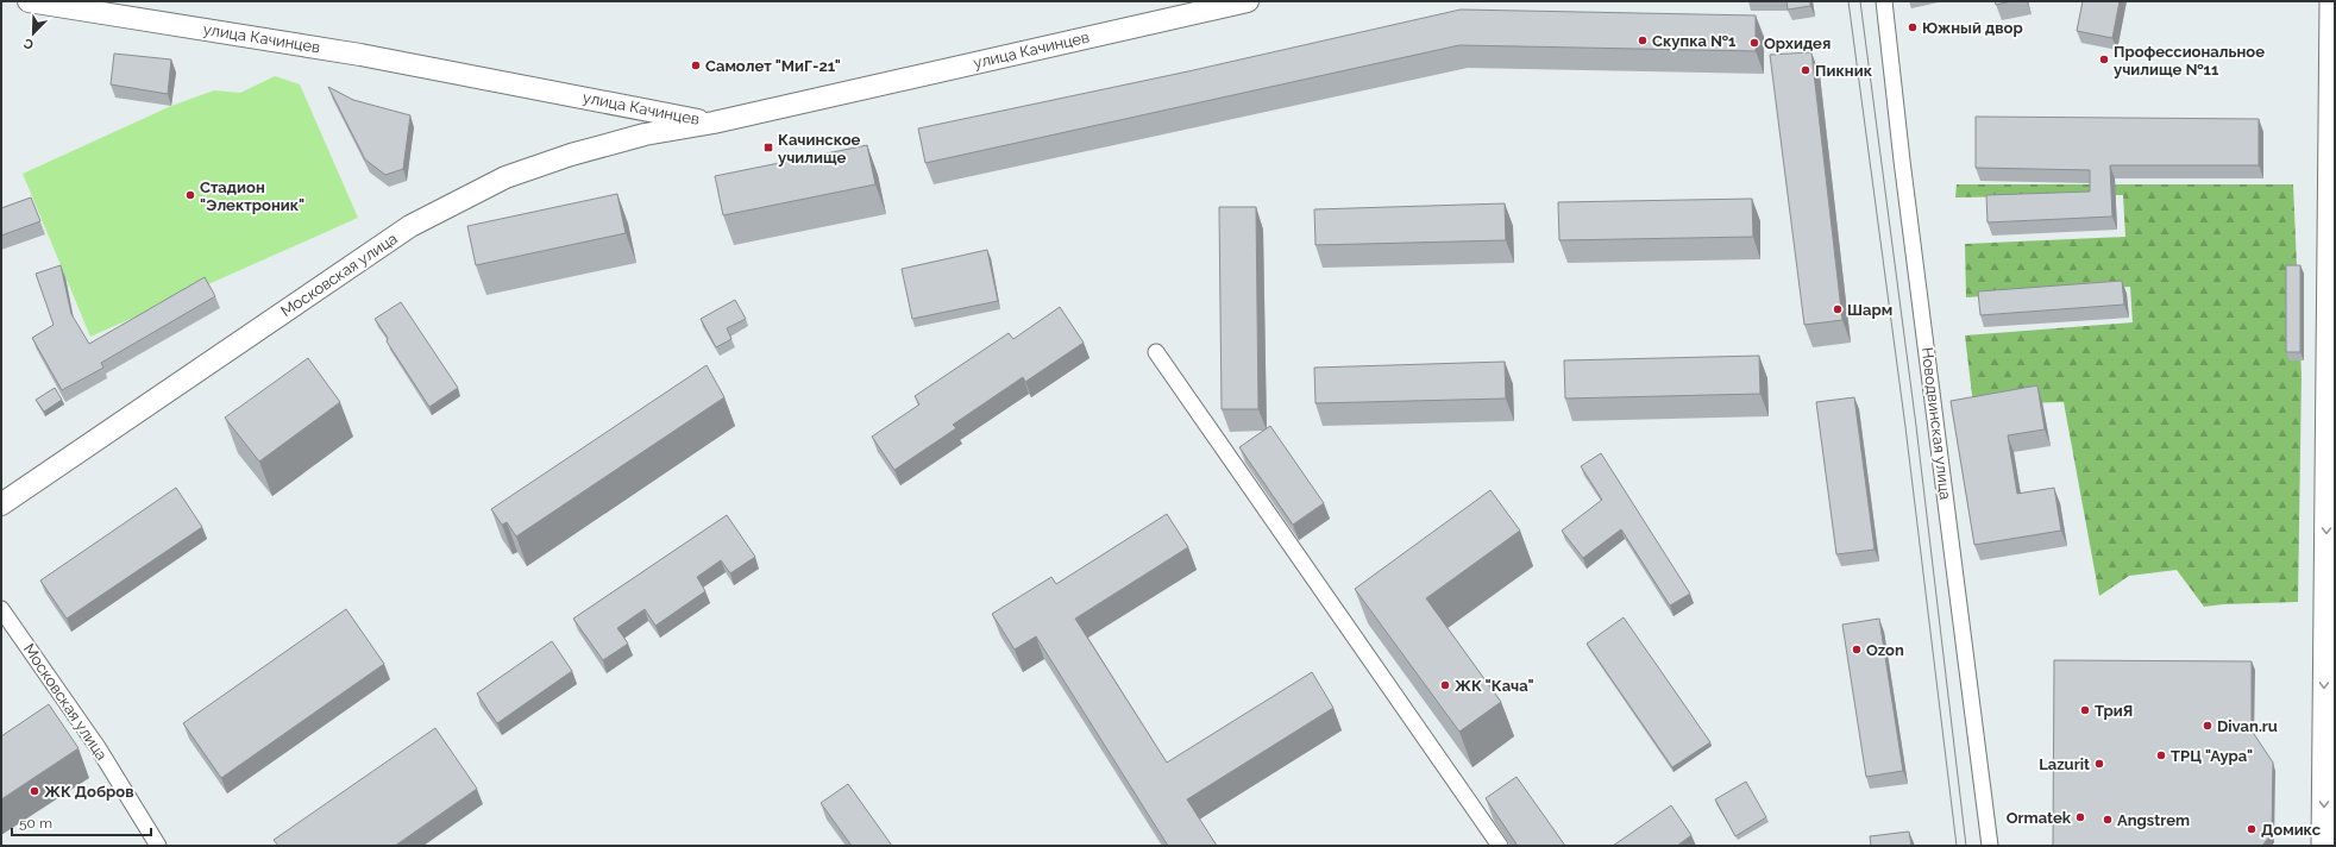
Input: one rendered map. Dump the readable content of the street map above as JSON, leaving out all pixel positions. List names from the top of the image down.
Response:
{
  "streets": {
    "main road": ["улица Качинцев", "Московская улица"],
    "street": ["Новодвинская улица"]
  },
  "crossings": [
    ["улица Качинцев", "Московская улица"]
  ],
  "places": {
    "other": [
      "Южный двор",
      "Скупка №1",
      "Орхидея",
      "Профессиональное училище №11",
      "Самолет \"МиГ-21\"",
      "Пикник",
      "Стадион \"Электроник\"",
      "Шарм",
      "Ozon",
      "ЖК \"Кача\"",
      "ТриЯ",
      "Divan.ru",
      "ТРЦ \"Аура\"",
      "Lazurit",
      "ЖК Добров",
      "Ormatek",
      "Angstrem",
      "Домикс"
    ],
    "transit": ["Качинское училище"]
  },
  "scale_bar": "50 m",
  "north": "bottom left"
}
